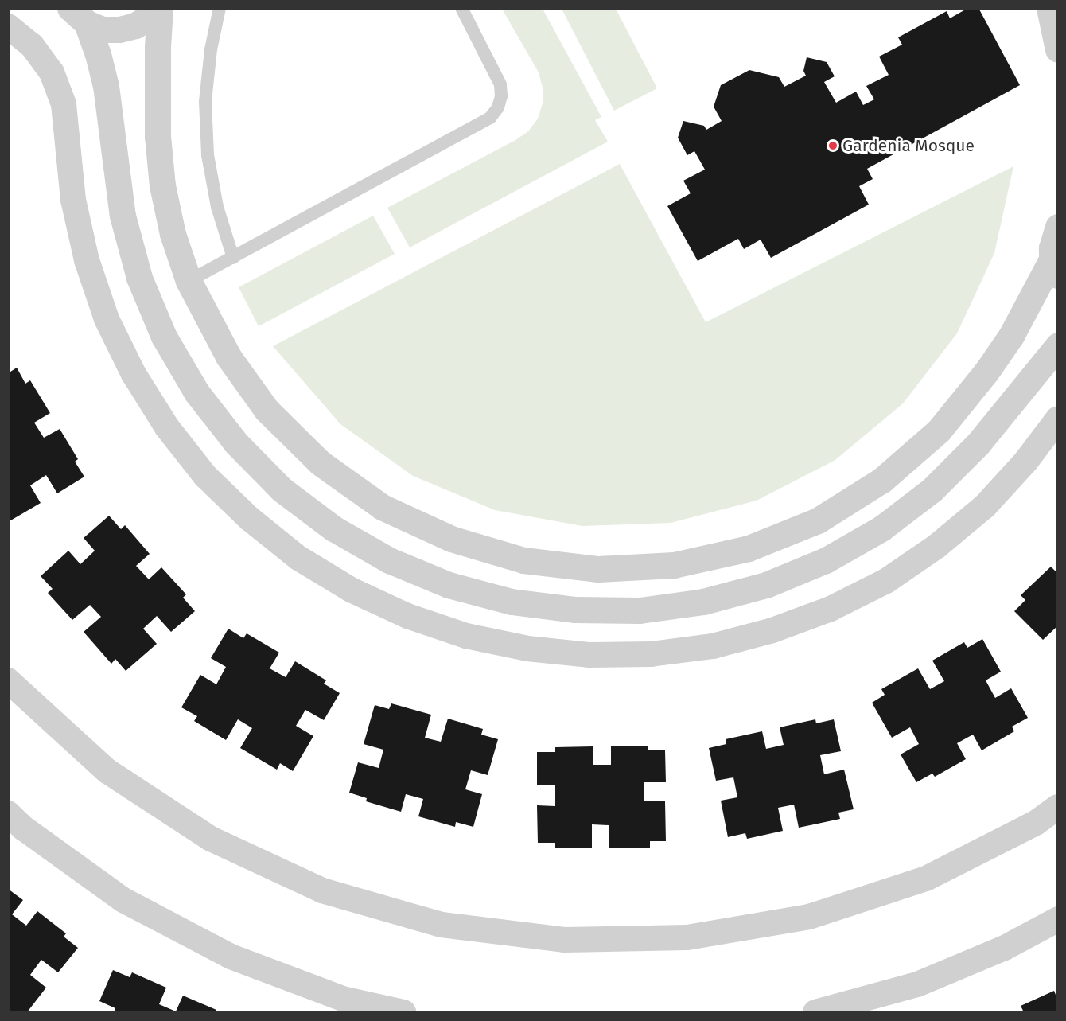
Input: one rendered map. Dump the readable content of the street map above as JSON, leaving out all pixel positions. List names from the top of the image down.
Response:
{
  "places": ["Gardenia Mosque"]
}
